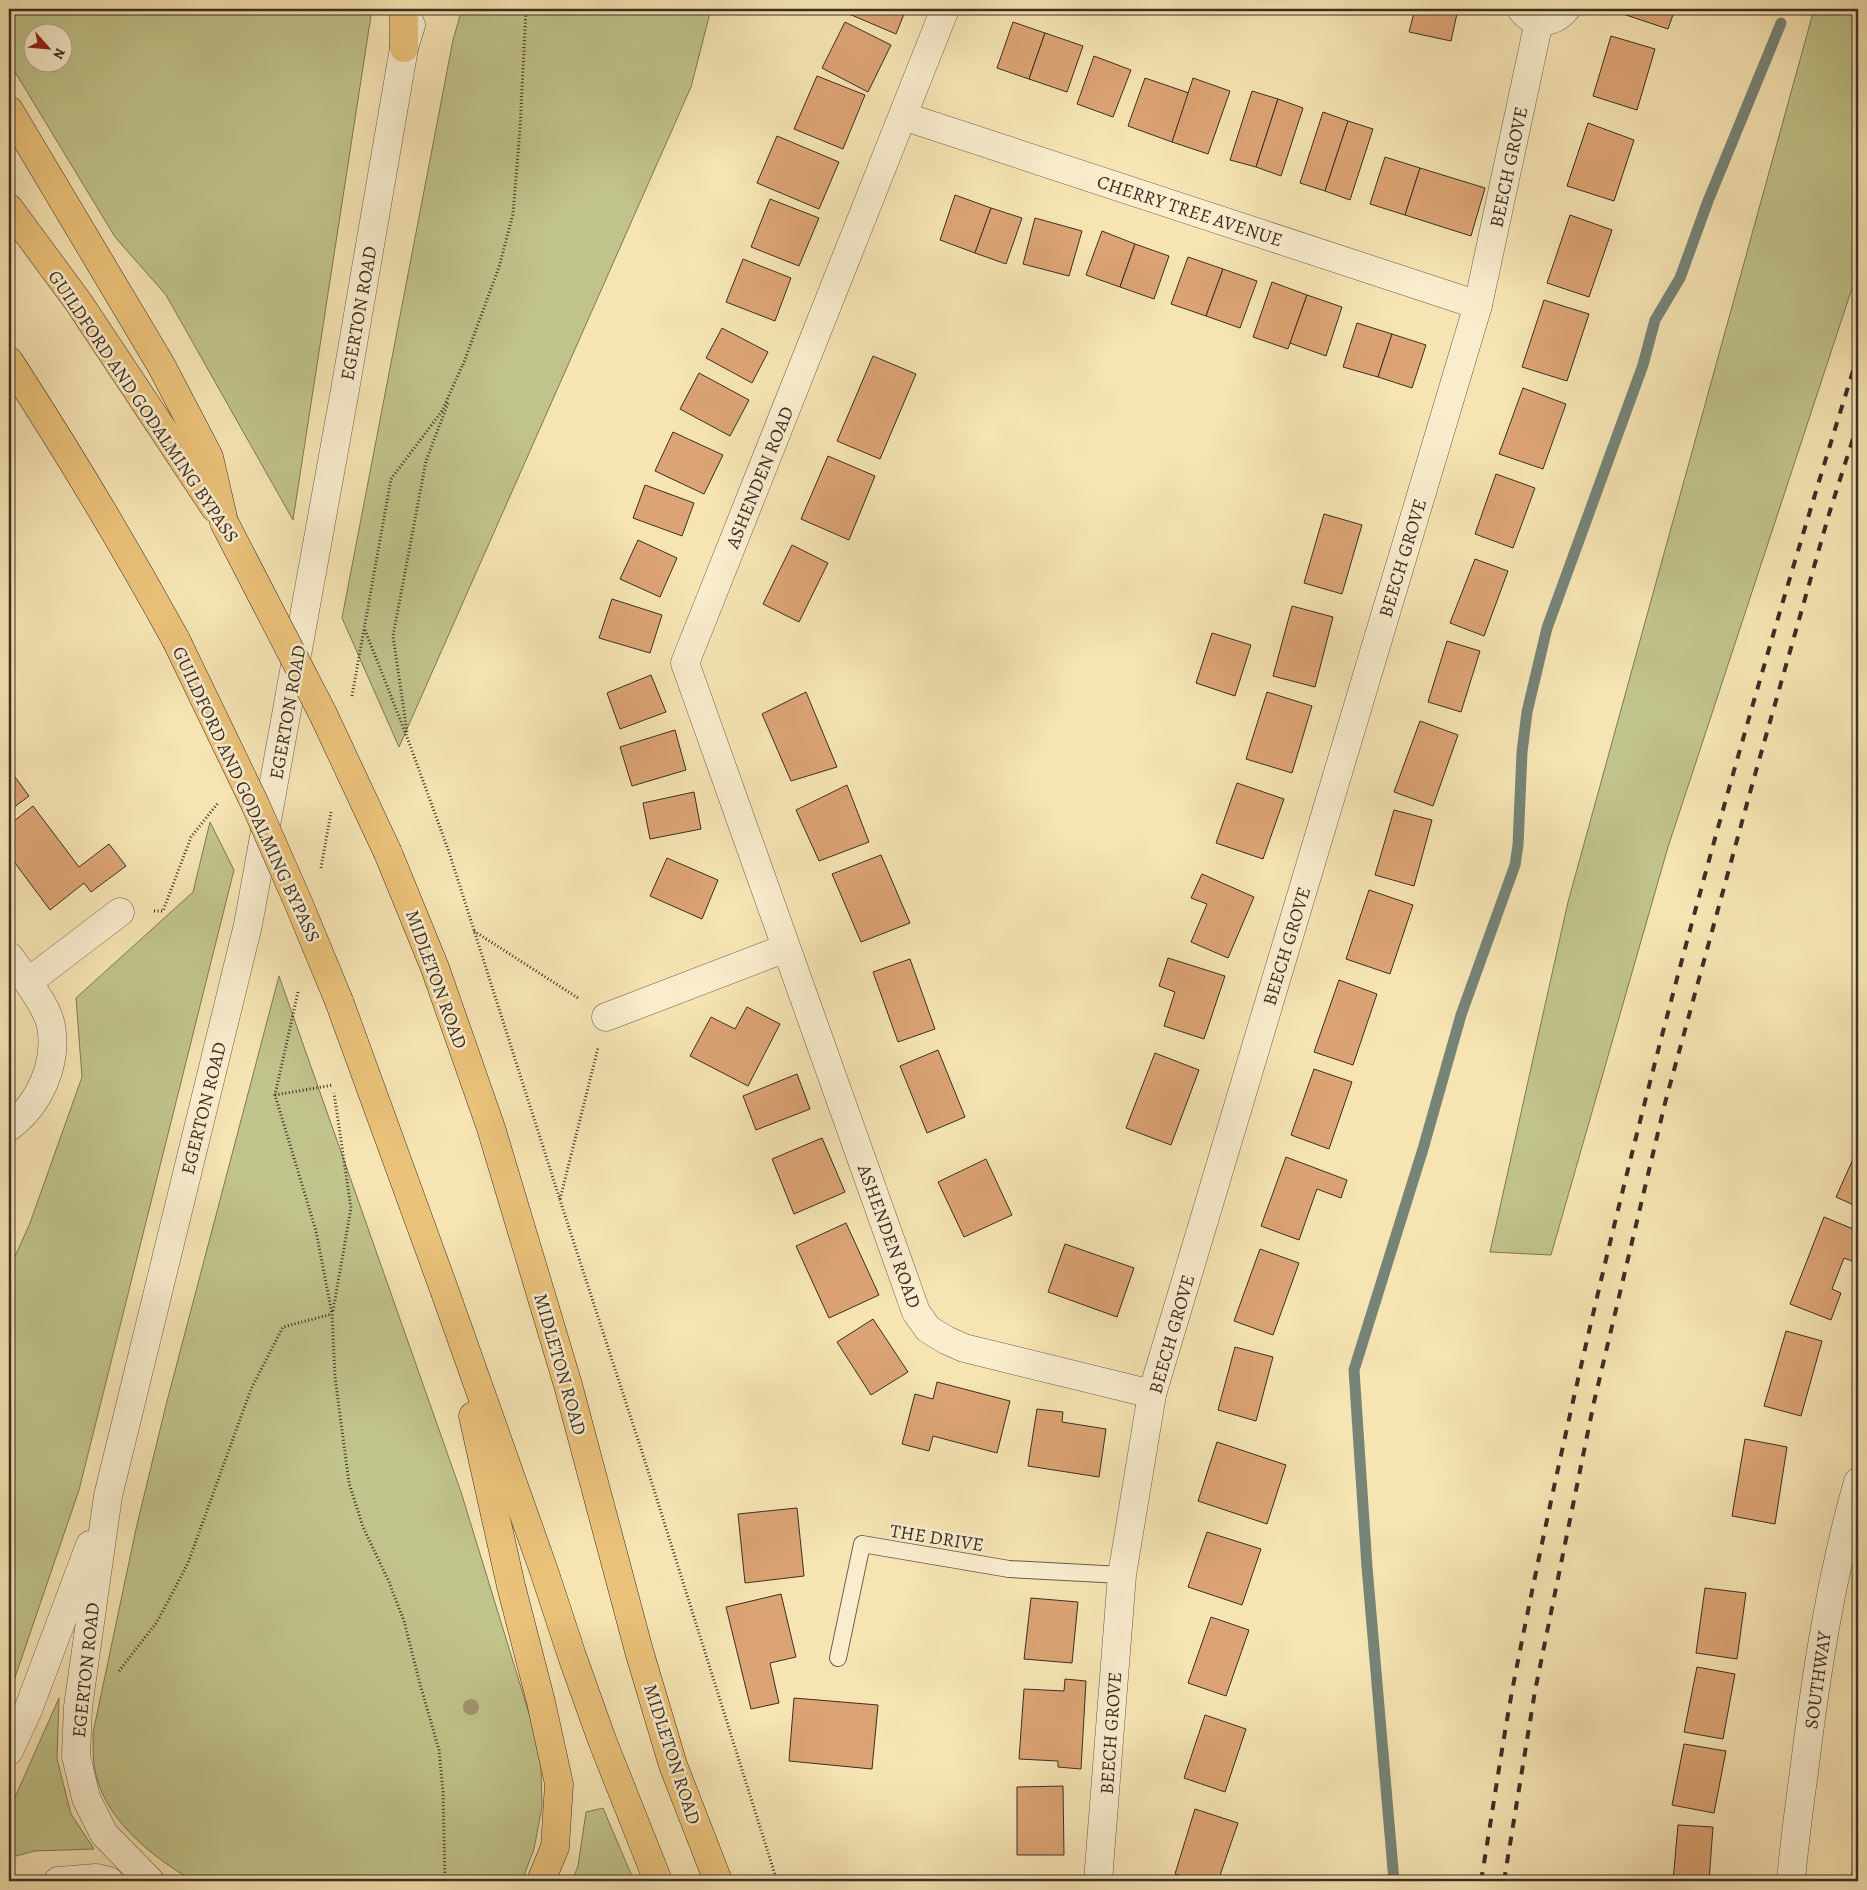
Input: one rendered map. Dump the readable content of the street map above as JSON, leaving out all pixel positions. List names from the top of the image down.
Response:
{
  "streets": {
    "highway": ["GUILDFORD AND GODALMING BYPASS", "MIDLETON ROAD"],
    "street": [
      "BEECH GROVE",
      "CHERRY TREE AVENUE",
      "EGERTON ROAD",
      "ASHENDEN ROAD",
      "SOUTHWAY"
    ],
    "lane": ["THE DRIVE"]
  },
  "crossings": [
    ["BEECH GROVE", "CHERRY TREE AVENUE"],
    ["BEECH GROVE", "ASHENDEN ROAD"],
    ["BEECH GROVE", "THE DRIVE"],
    ["CHERRY TREE AVENUE", "ASHENDEN ROAD"],
    ["GUILDFORD AND GODALMING BYPASS", "MIDLETON ROAD"]
  ],
  "north": "bottom right"
}
